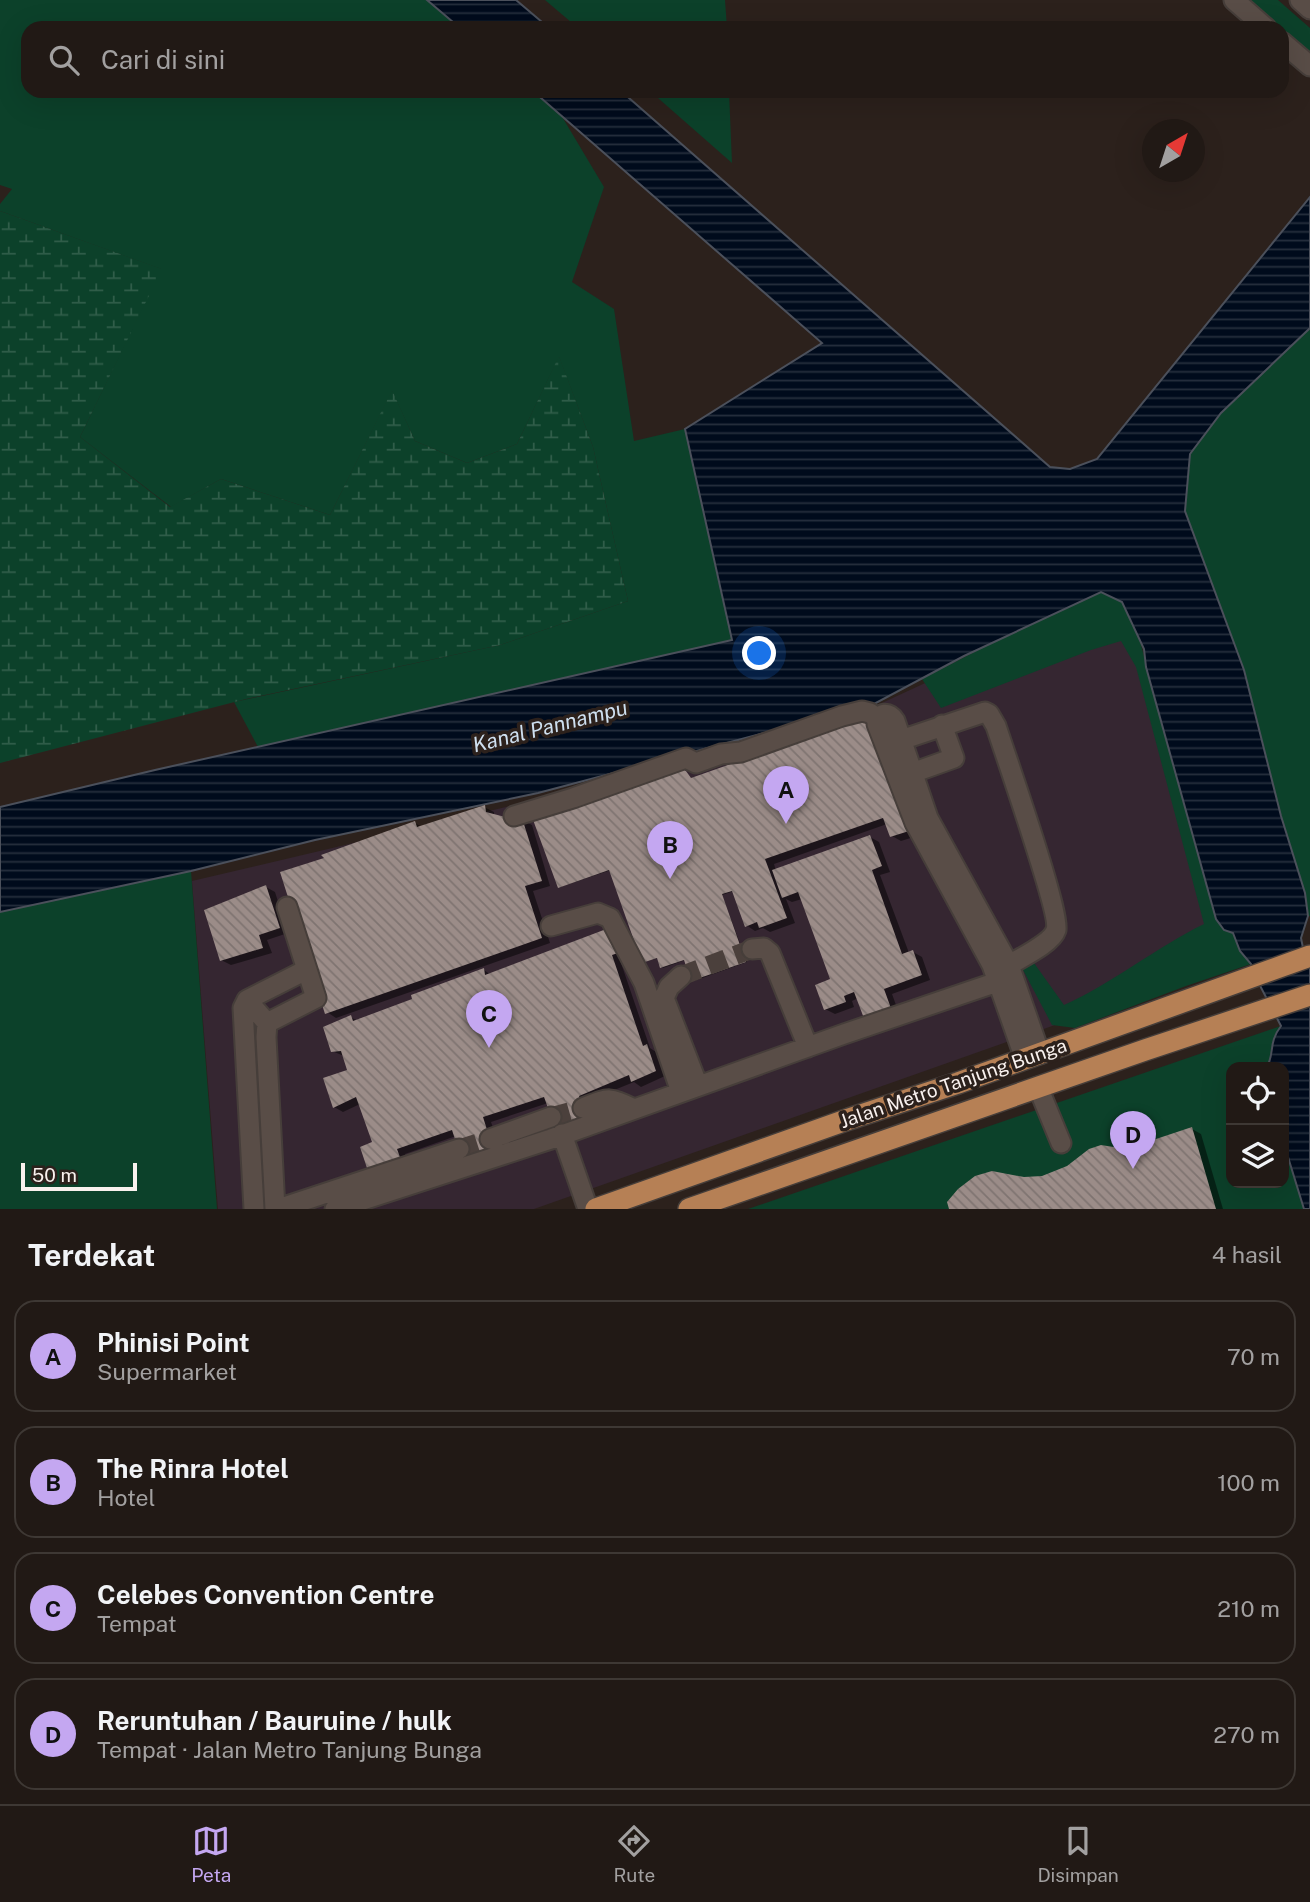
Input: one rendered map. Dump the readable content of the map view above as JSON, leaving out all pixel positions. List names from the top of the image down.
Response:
{
  "streets": {
    "main road": ["Jalan Metro Tanjung Bunga"]
  },
  "water": ["Kanal Pannampu"],
  "scale_bar": "50 m",
  "north": "top right",
  "page": {
    "search": "Cari di sini",
    "pins": [
      "A",
      "B",
      "C",
      "D"
    ],
    "scale": "50 m",
    "heading": ["Terdekat", "4 hasil"],
    "list": [
      {
        "mark": "A",
        "name": "Phinisi Point",
        "note": "Supermarket",
        "value": "70 m"
      },
      {
        "mark": "B",
        "name": "The Rinra Hotel",
        "note": "Hotel",
        "value": "100 m"
      },
      {
        "mark": "C",
        "name": "Celebes Convention Centre",
        "note": "Tempat",
        "value": "210 m"
      },
      {
        "mark": "D",
        "name": "Reruntuhan / Bauruine / hulk",
        "note": "Tempat · Jalan Metro Tanjung Bunga",
        "value": "270 m"
      }
    ],
    "nav": ["Peta", "Rute", "Disimpan"]
  }
}
